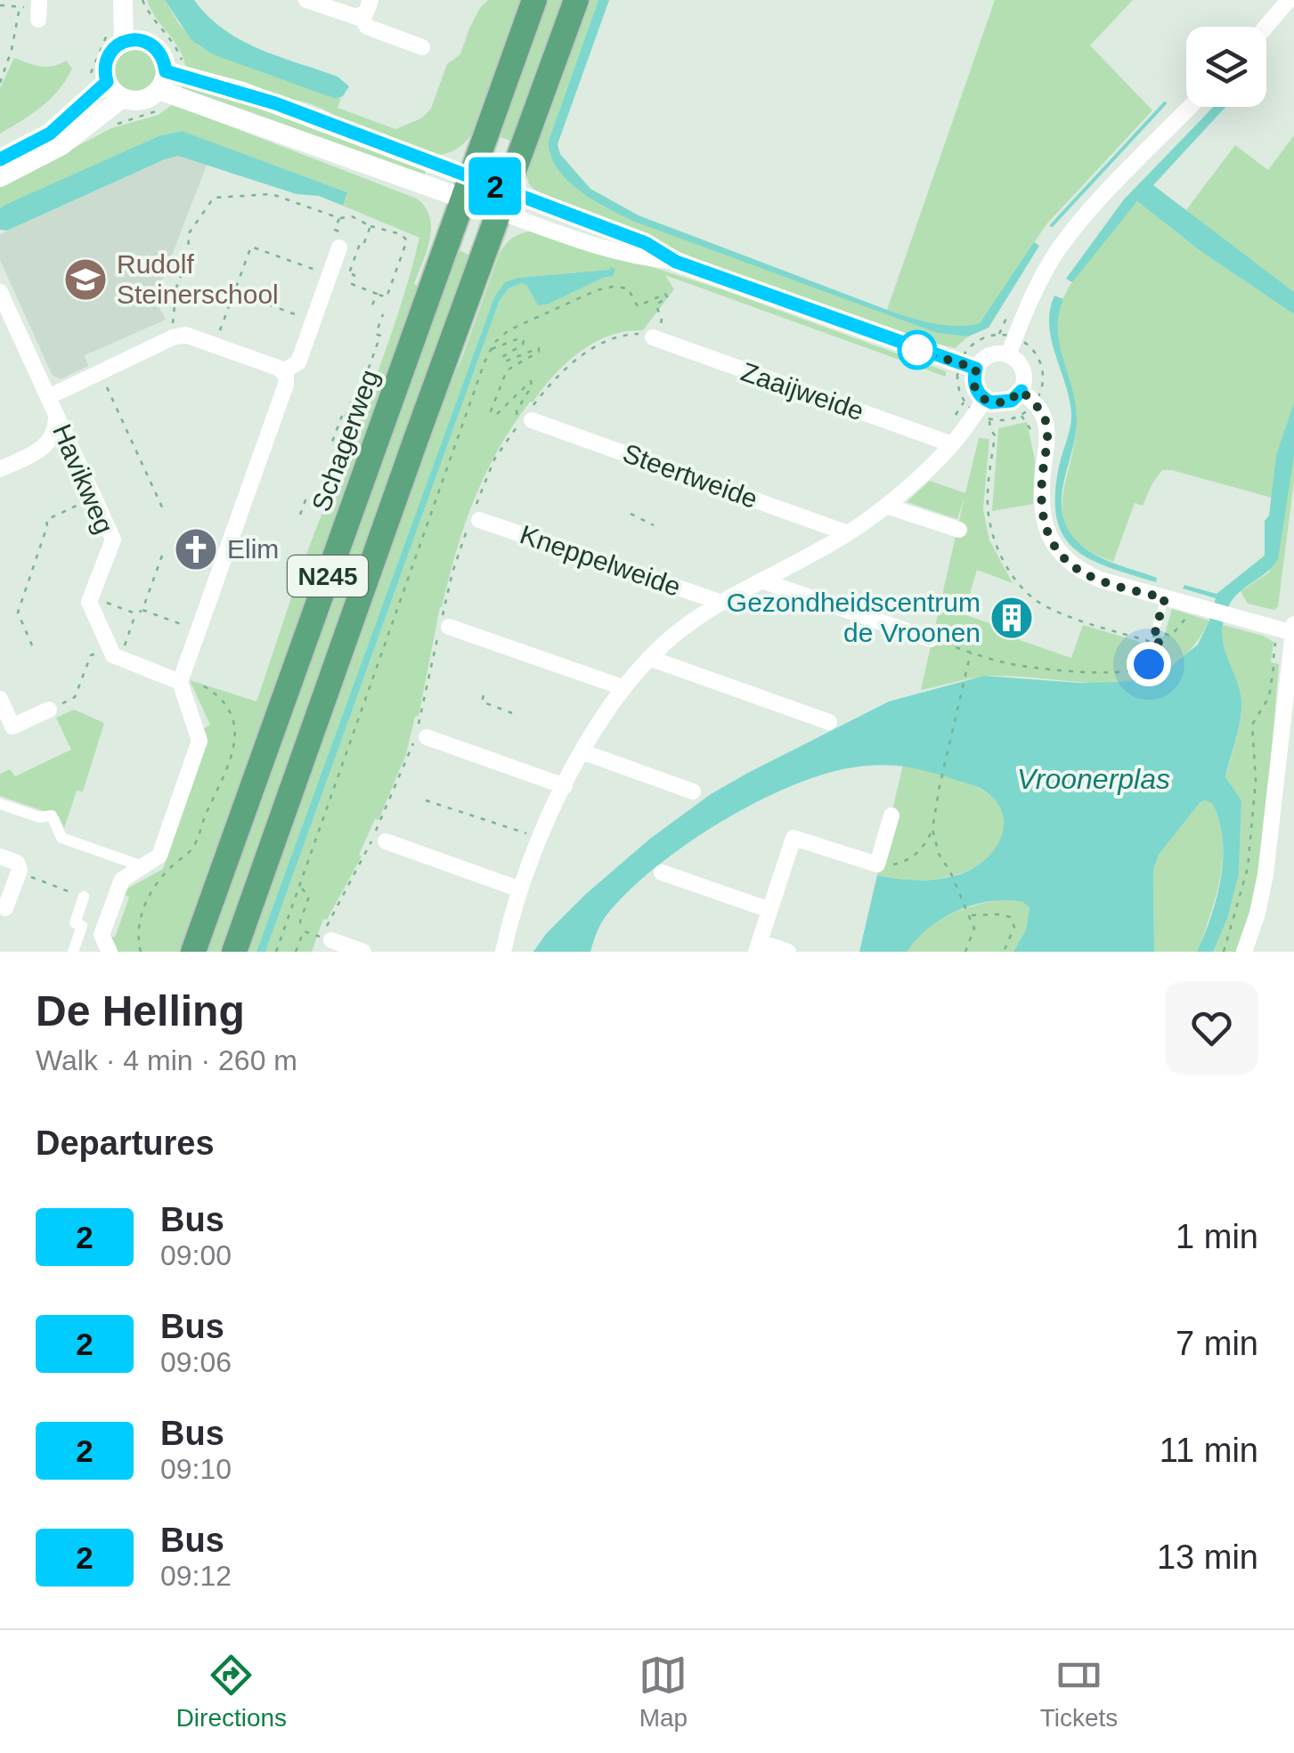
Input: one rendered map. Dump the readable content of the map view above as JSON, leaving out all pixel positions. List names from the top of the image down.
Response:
{
  "streets": {
    "main road": ["Schagerweg", "N245"],
    "street": [
      "Zaaijweide",
      "Steertweide",
      "Havikweg",
      "Kneppelweide"
    ]
  },
  "water": ["Vroonerplas"],
  "places": {
    "school or university": ["Rudolf Steinerschool"],
    "church": ["Elim"],
    "building": ["Gezondheidscentrum de Vroonen"]
  },
  "lines": ["bus line 2"],
  "page": {
    "on_map": "2",
    "heading": [
      ["De Helling", "Walk · 4 min · 260 m"],
      "Departures"
    ],
    "list": [
      {
        "mark": "2",
        "name": "Bus",
        "note": "09:00",
        "value": "1 min"
      },
      {
        "mark": "2",
        "name": "Bus",
        "note": "09:06",
        "value": "7 min"
      },
      {
        "mark": "2",
        "name": "Bus",
        "note": "09:10",
        "value": "11 min"
      },
      {
        "mark": "2",
        "name": "Bus",
        "note": "09:12",
        "value": "13 min"
      }
    ],
    "tabs": ["Directions", "Map", "Tickets"]
  }
}
